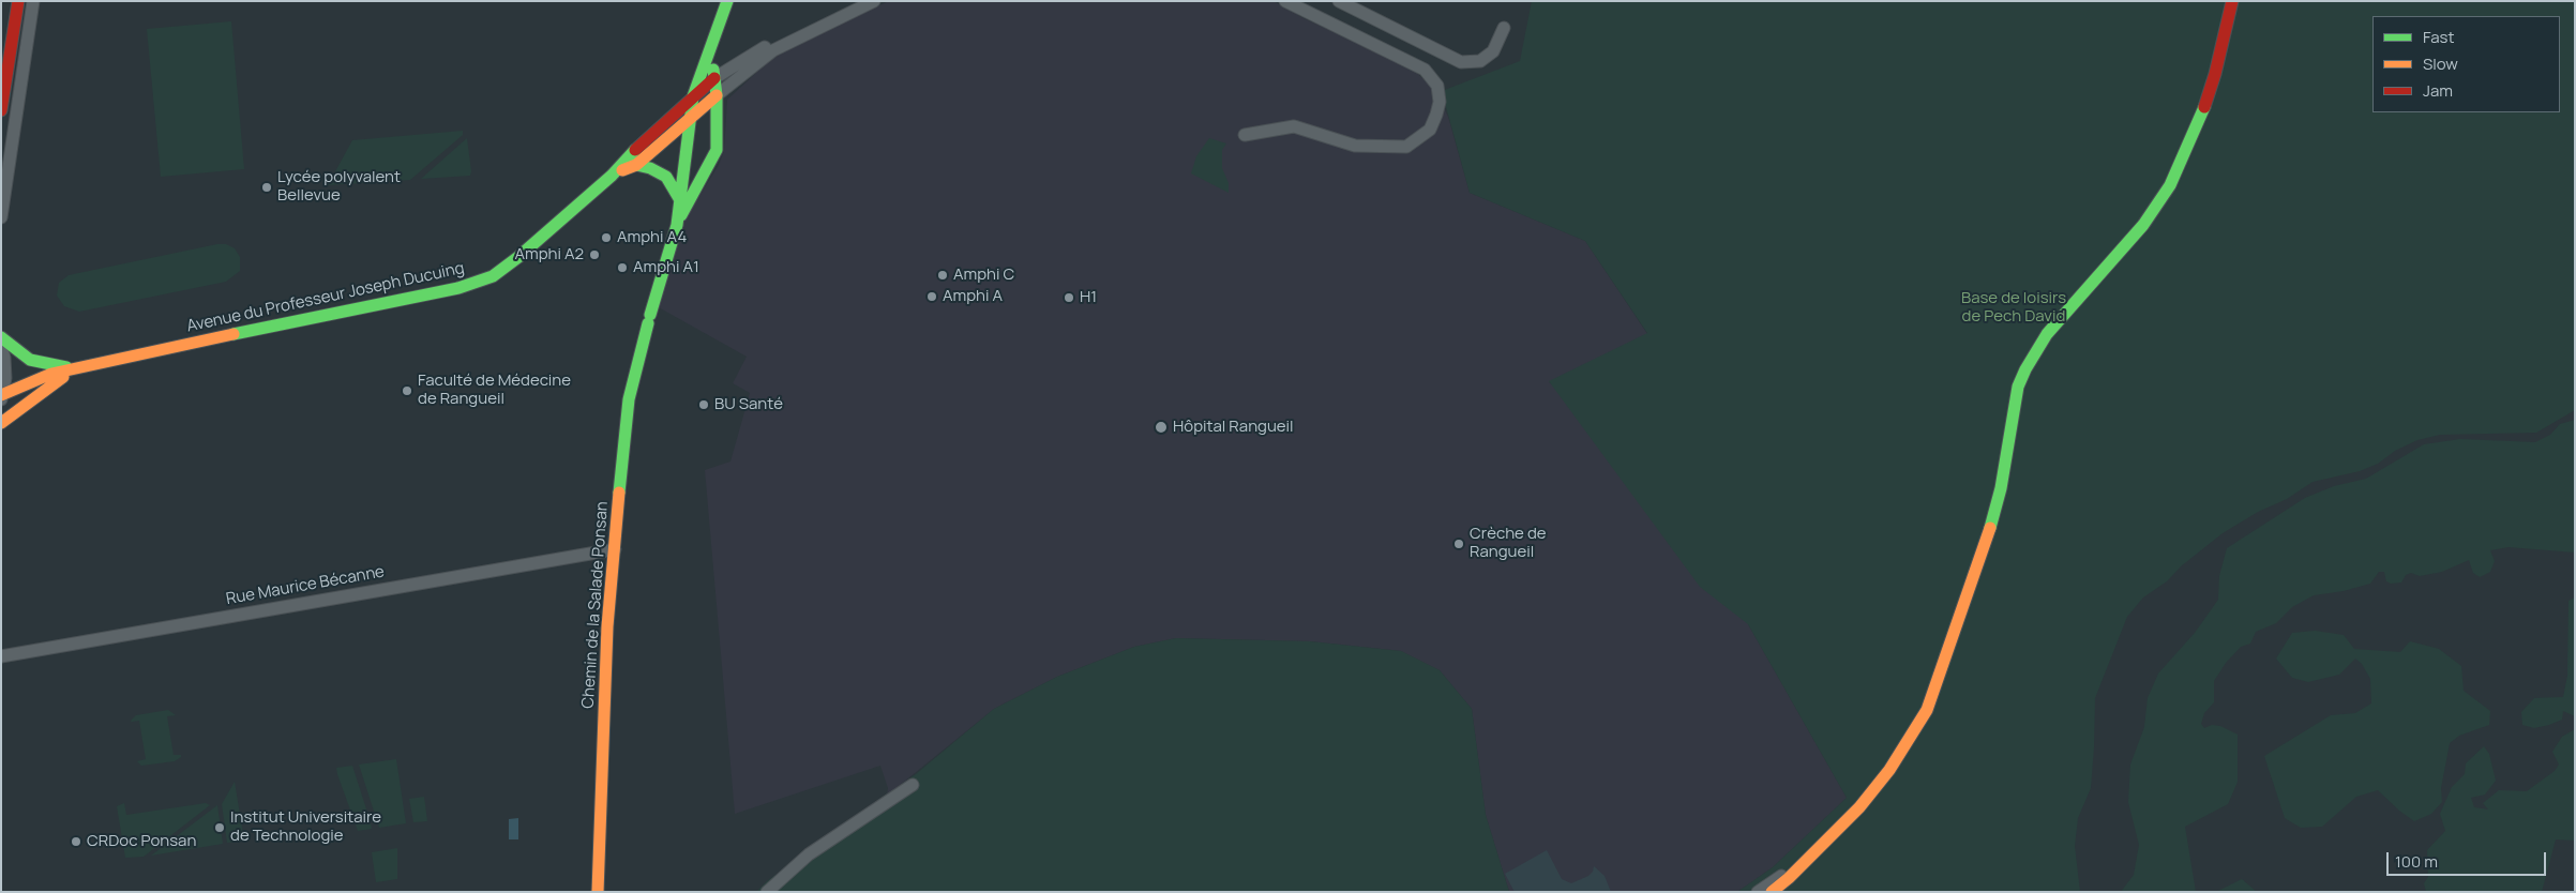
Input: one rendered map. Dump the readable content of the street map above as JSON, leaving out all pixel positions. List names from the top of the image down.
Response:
{
  "streets": {
    "street": ["Avenue du Professeur Joseph Ducuing", "Rue Maurice Bécanne", "Chemin de la Salade Ponsan"]
  },
  "crossings": [
    ["Avenue du Professeur Joseph Ducuing", "Chemin de la Salade Ponsan"],
    ["Rue Maurice Bécanne", "Chemin de la Salade Ponsan"]
  ],
  "parks": ["Base de loisirs de Pech David"],
  "places": [
    "Lycée polyvalent Bellevue",
    "Amphi A4",
    "Amphi A2",
    "Amphi A1",
    "Amphi C",
    "Amphi A",
    "H1",
    "Faculté de Médecine de Rangueil",
    "BU Santé",
    "Hôpital Rangueil",
    "Crèche de Rangueil",
    "Institut Universitaire de Technologie",
    "CRDoc Ponsan"
  ],
  "legend": ["Fast", "Slow", "Jam"],
  "scale_bar": "100 m"
}
